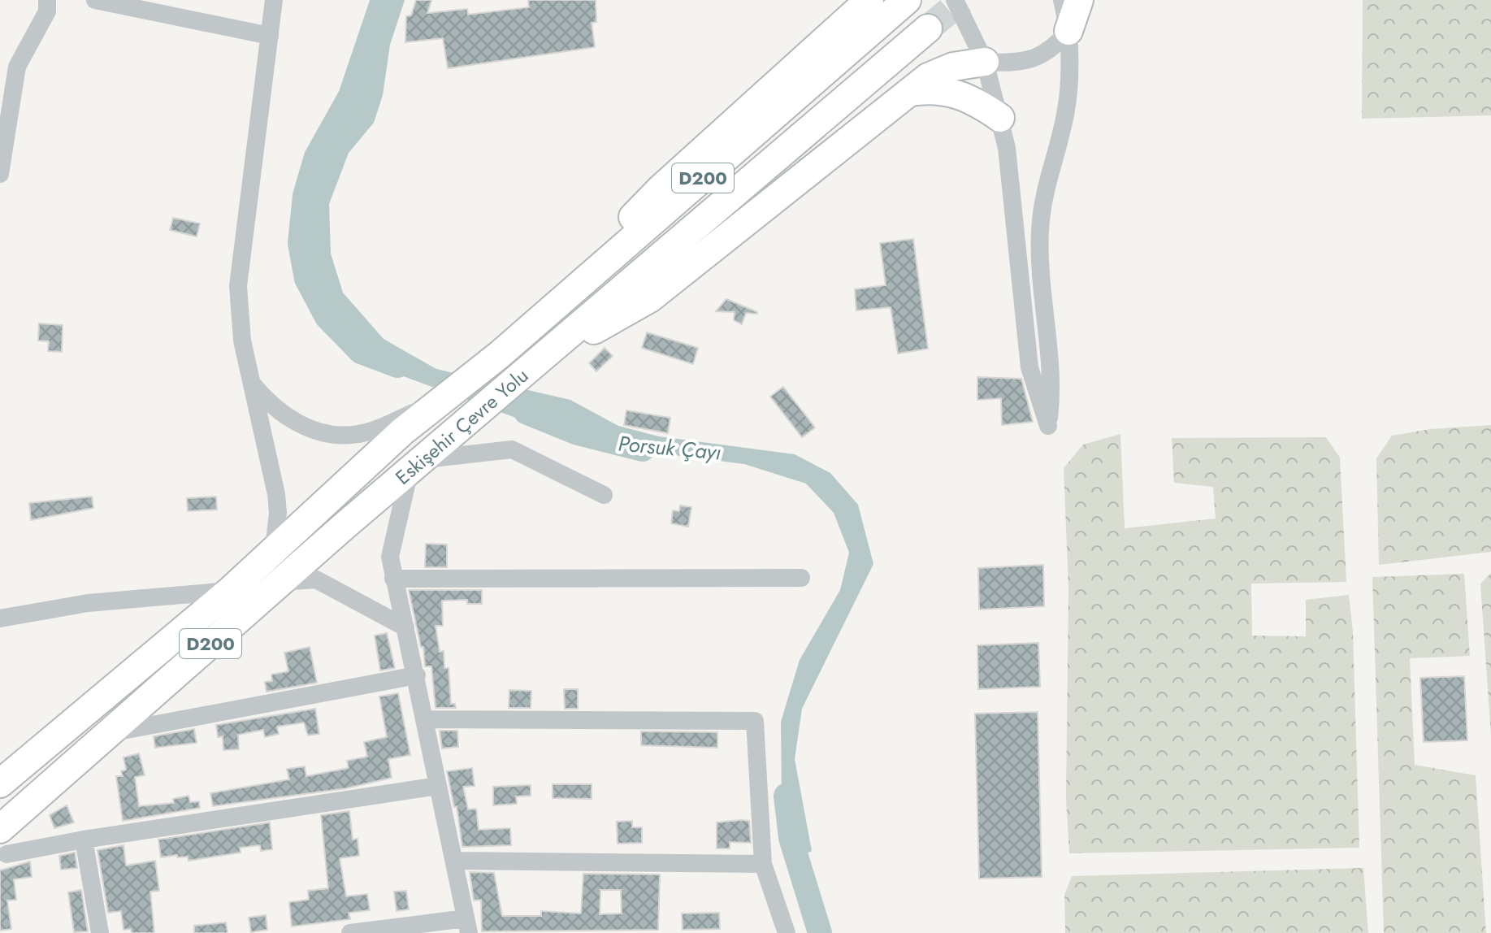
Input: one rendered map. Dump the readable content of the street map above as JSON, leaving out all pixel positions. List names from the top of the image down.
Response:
{
  "streets": {
    "highway": ["D200", "Eskişehir Çevre Yolu"]
  },
  "water": ["Porsuk Çayı"]
}
